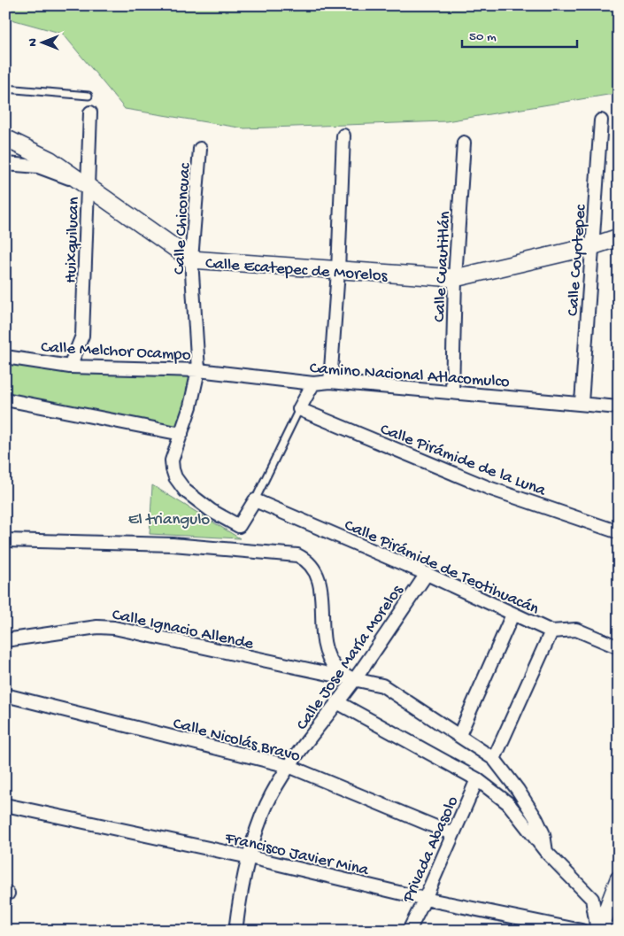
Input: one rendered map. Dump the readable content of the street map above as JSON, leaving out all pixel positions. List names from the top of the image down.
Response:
{
  "streets": {
    "street": [
      "Calle Chiconcuac",
      "Huixquilucan",
      "Calle Coyotepec",
      "Calle Cuautitlán",
      "Calle Ecatepec de Morelos",
      "Calle Melchor Ocampo",
      "Camino Nacional Atlacomulco",
      "Calle Pirámide de la Luna",
      "Calle Pirámide de Teotihuacán",
      "Calle Ignacio Allende",
      "Calle Jose María Morelos",
      "Calle Nicolás Bravo",
      "Privada Abasolo",
      "Francisco Javier Mina"
    ]
  },
  "crossings": [
    ["Calle Chiconcuac", "Calle Ecatepec de Morelos"],
    ["Calle Chiconcuac", "Calle Melchor Ocampo"],
    ["Calle Chiconcuac", "Camino Nacional Atlacomulco"],
    ["Calle Chiconcuac", "Calle Pirámide de Teotihuacán"],
    ["Huixquilucan", "Calle Ecatepec de Morelos"],
    ["Huixquilucan", "Calle Melchor Ocampo"],
    ["Calle Coyotepec", "Calle Ecatepec de Morelos"],
    ["Calle Coyotepec", "Camino Nacional Atlacomulco"],
    ["Calle Cuautitlán", "Calle Ecatepec de Morelos"],
    ["Calle Cuautitlán", "Camino Nacional Atlacomulco"],
    ["Calle Melchor Ocampo", "Camino Nacional Atlacomulco"],
    ["Calle Pirámide de Teotihuacán", "Calle Jose María Morelos"],
    ["Calle Ignacio Allende", "Calle Jose María Morelos"],
    ["Calle Jose María Morelos", "Calle Nicolás Bravo"],
    ["Calle Jose María Morelos", "Francisco Javier Mina"],
    ["Calle Nicolás Bravo", "Privada Abasolo"],
    ["Privada Abasolo", "Francisco Javier Mina"]
  ],
  "parks": ["El triangulo"],
  "scale_bar": "50 m",
  "north": "left"
}
